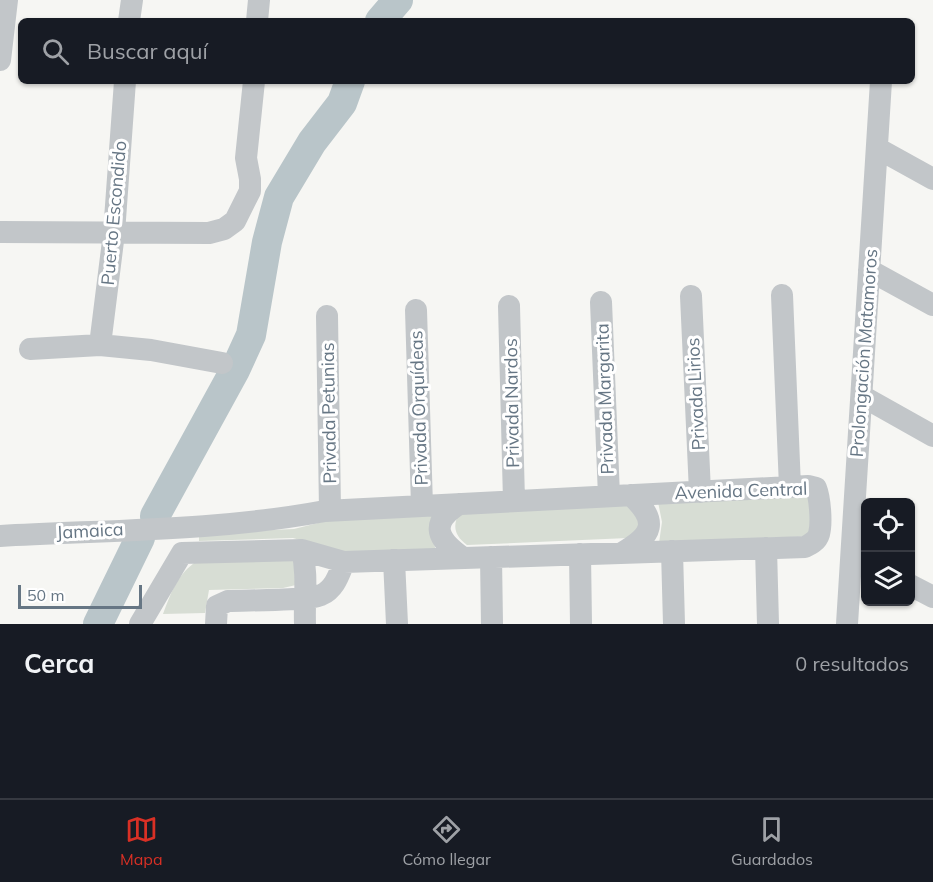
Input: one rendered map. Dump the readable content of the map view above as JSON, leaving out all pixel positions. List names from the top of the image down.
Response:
{
  "streets": {
    "street": [
      "Puerto Escondido",
      "Prolongación Matamoros",
      "Privada Lirios",
      "Privada Margarita",
      "Privada Nardos",
      "Privada Orquídeas",
      "Privada Petunias",
      "Avenida Central",
      "Jamaica"
    ]
  },
  "crossings": [
    ["Privada Lirios", "Avenida Central"],
    ["Privada Margarita", "Avenida Central"],
    ["Privada Nardos", "Avenida Central"],
    ["Privada Orquídeas", "Avenida Central"],
    ["Privada Petunias", "Avenida Central"],
    ["Avenida Central", "Jamaica"]
  ],
  "scale_bar": "50 m",
  "page": {
    "search": "Buscar aquí",
    "scale": "50 m",
    "heading": ["Cerca", "0 resultados"],
    "nav": ["Mapa", "Cómo llegar", "Guardados"]
  }
}
